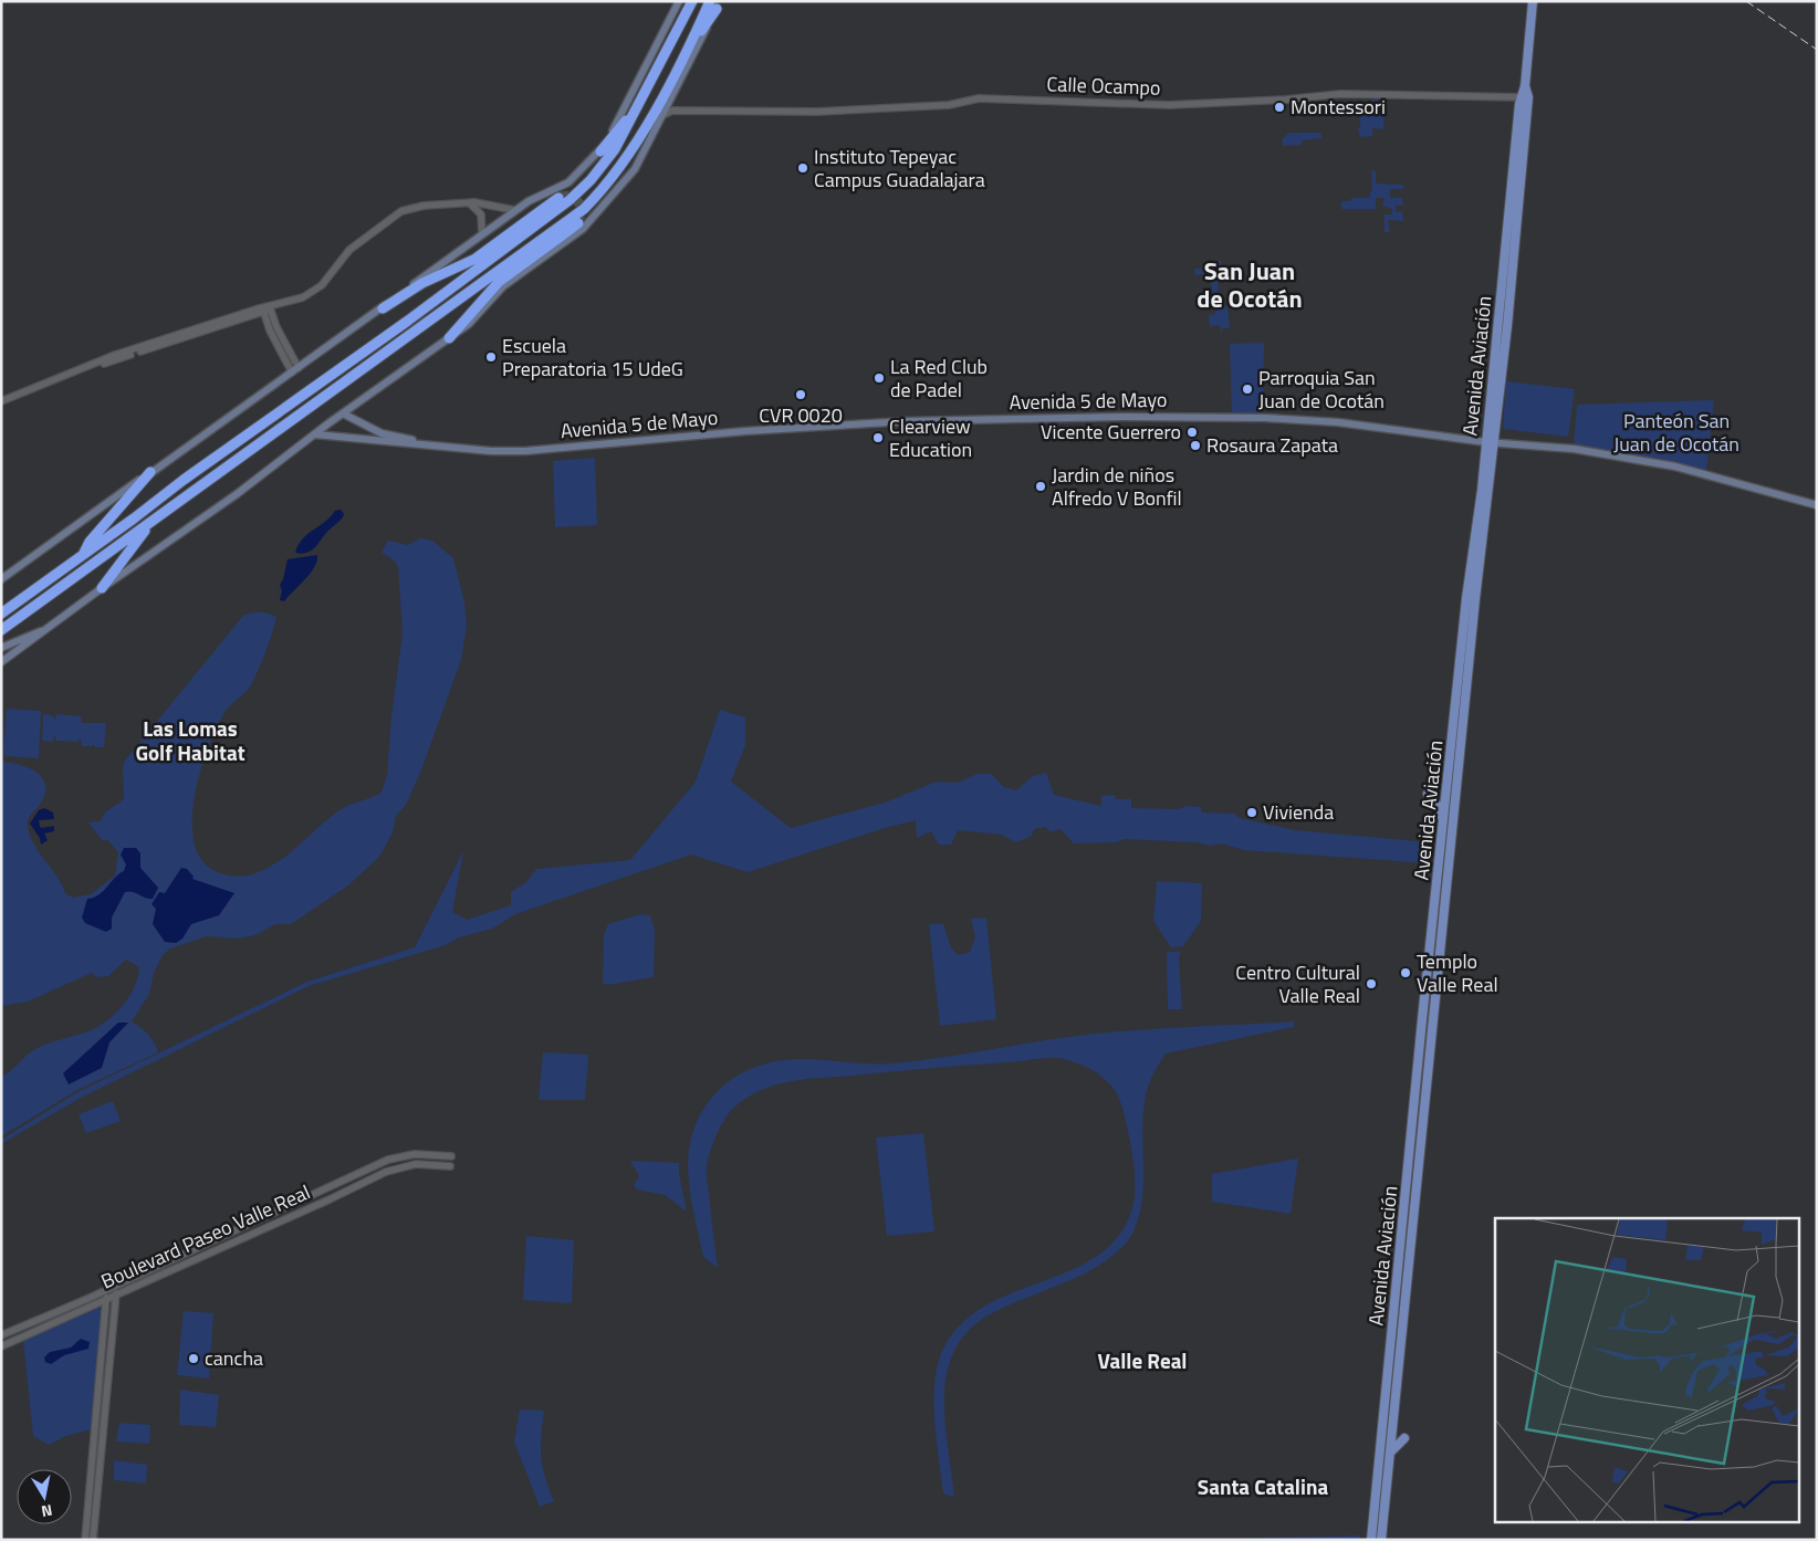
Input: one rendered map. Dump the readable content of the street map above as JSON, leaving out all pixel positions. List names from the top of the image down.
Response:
{
  "streets": {
    "main road": ["Avenida Aviación", "Avenida 5 de Mayo"],
    "street": ["Calle Ocampo", "Boulevard Paseo Valle Real"]
  },
  "crossings": [
    ["Calle Ocampo", "Avenida Aviación"],
    ["Avenida Aviación", "Avenida 5 de Mayo"]
  ],
  "districts": [
    "San Juan de Ocotán",
    "Las Lomas Golf Habitat",
    "Valle Real",
    "Santa Catalina"
  ],
  "parks": ["Panteón San Juan de Ocotán"],
  "places": [
    "Montessori",
    "Instituto Tepeyac Campus Guadalajara",
    "Escuela Preparatoria 15 UdeG",
    "La Red Club de Padel",
    "Parroquia San Juan de Ocotán",
    "CVR 0020",
    "Vicente Guerrero",
    "Clearview Education",
    "Rosaura Zapata",
    "Jardin de niños Alfredo V Bonfil",
    "Vivienda",
    "Templo Valle Real",
    "Centro Cultural Valle Real",
    "cancha"
  ],
  "north": "bottom"
}
